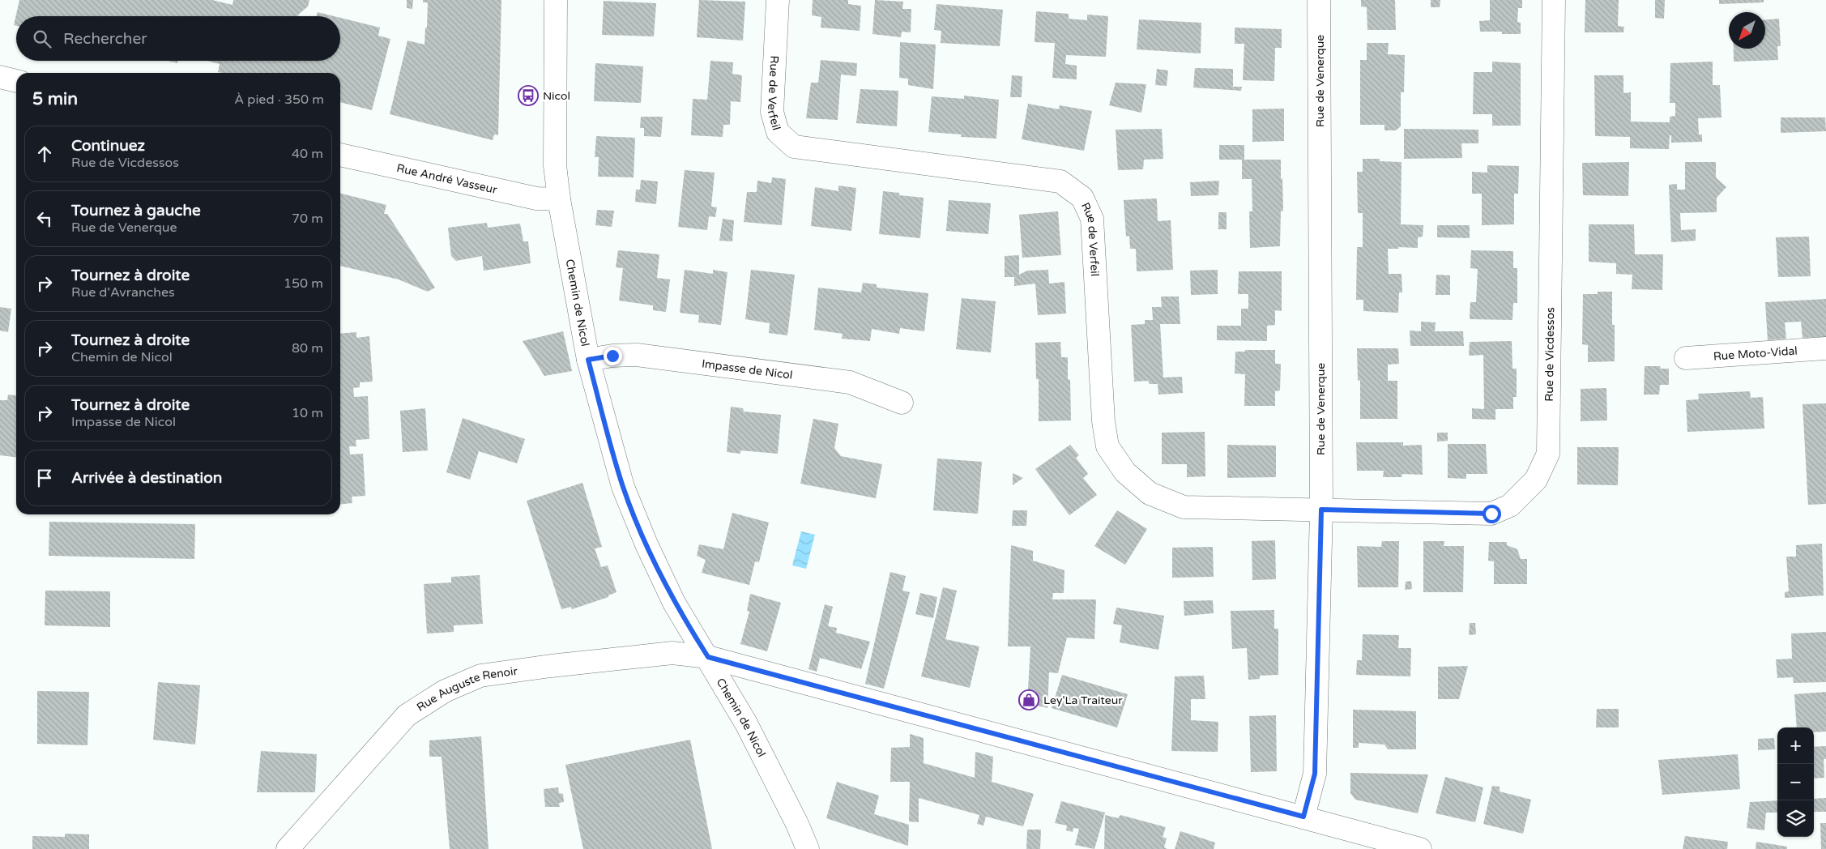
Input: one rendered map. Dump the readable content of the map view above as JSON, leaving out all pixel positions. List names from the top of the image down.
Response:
{
  "streets": {
    "street": [
      "Rue de Venerque",
      "Rue de Verfeil",
      "Rue André Vasseur",
      "Chemin de Nicol",
      "Rue Moto-Vidal",
      "Rue de Vicdessos",
      "Impasse de Nicol",
      "Rue Auguste Renoir"
    ]
  },
  "crossings": [
    ["Rue de Venerque", "Rue de Verfeil"],
    ["Rue de Venerque", "Rue de Vicdessos"],
    ["Rue de Venerque", "Rue Auguste Renoir"],
    ["Rue de Verfeil", "Rue de Vicdessos"],
    ["Rue André Vasseur", "Chemin de Nicol"],
    ["Chemin de Nicol", "Impasse de Nicol"],
    ["Chemin de Nicol", "Rue Auguste Renoir"]
  ],
  "places": {
    "bus stop": ["Nicol"],
    "shop": ["Ley'La Traiteur"]
  },
  "north": "bottom left",
  "page": {
    "search": "Rechercher",
    "heading": ["5 min", "À pied · 350 m"],
    "list": [
      ["Continuez", "Rue de Vicdessos", "40 m"],
      ["Tournez à gauche", "Rue de Venerque", "70 m"],
      ["Tournez à droite", "Rue d'Avranches", "150 m"],
      ["Tournez à droite", "Chemin de Nicol", "80 m"],
      ["Tournez à droite", "Impasse de Nicol", "10 m"],
      "Arrivée à destination"
    ],
    "map_buttons": ["+", "−"]
  }
}
